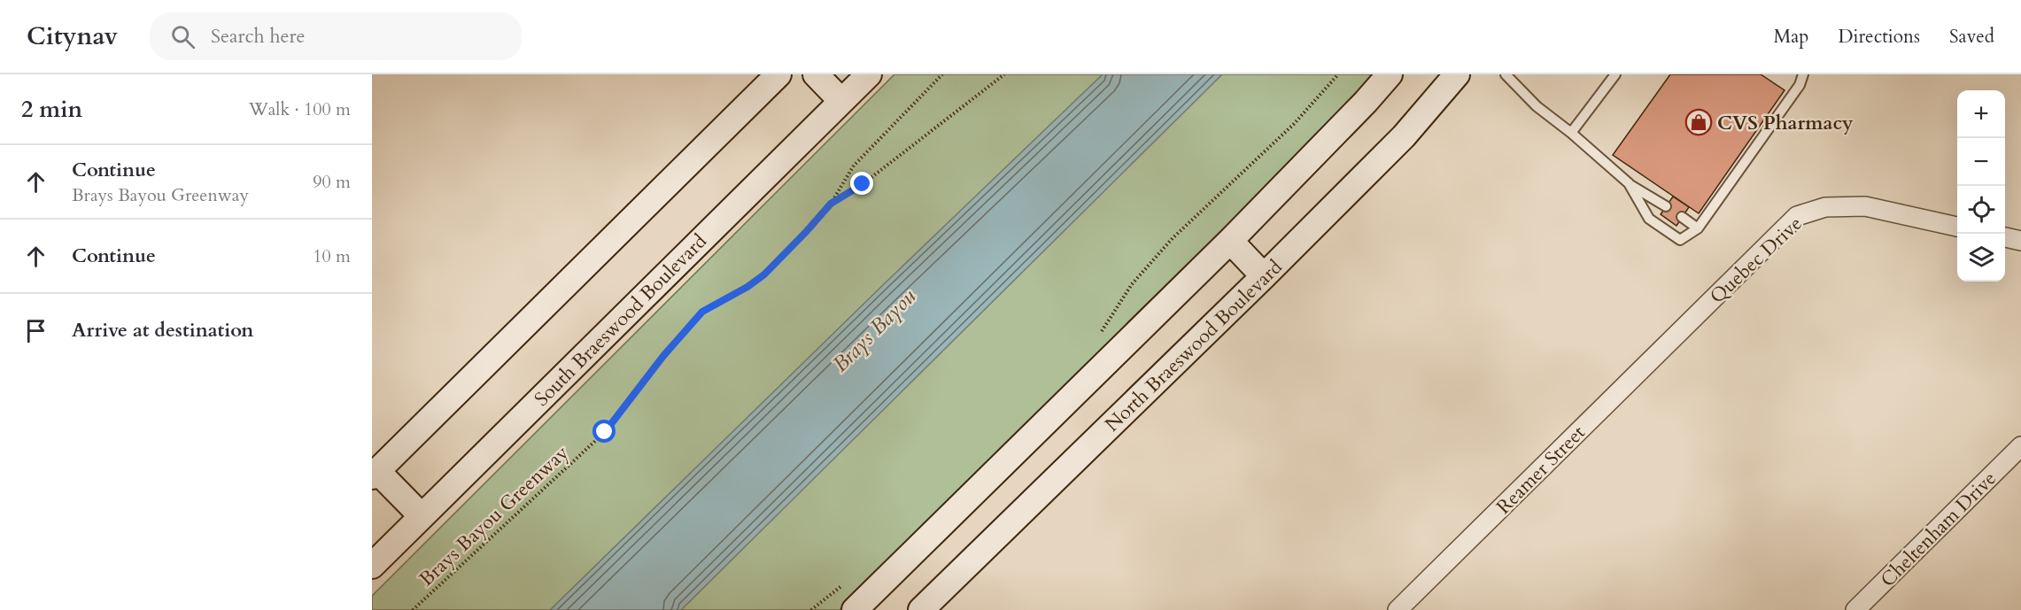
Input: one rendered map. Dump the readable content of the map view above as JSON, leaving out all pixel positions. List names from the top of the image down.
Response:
{
  "streets": {
    "main road": ["South Braeswood Boulevard", "North Braeswood Boulevard"],
    "street": ["Quebec Drive", "Reamer Street", "Cheltenham Drive"],
    "path": ["Brays Bayou Greenway"]
  },
  "crossings": [
    ["Quebec Drive", "Reamer Street"]
  ],
  "water": ["Brays Bayou"],
  "places": {
    "shop": ["CVS Pharmacy"]
  },
  "page": {
    "header": "Citynav",
    "search": "Search here",
    "nav": ["Map", "Directions", "Saved"],
    "heading": ["2 min", "Walk · 100 m"],
    "map_buttons": ["+", "−"],
    "list": [
      ["Continue", "Brays Bayou Greenway", "90 m"],
      ["Continue", "10 m"],
      "Arrive at destination"
    ]
  }
}
